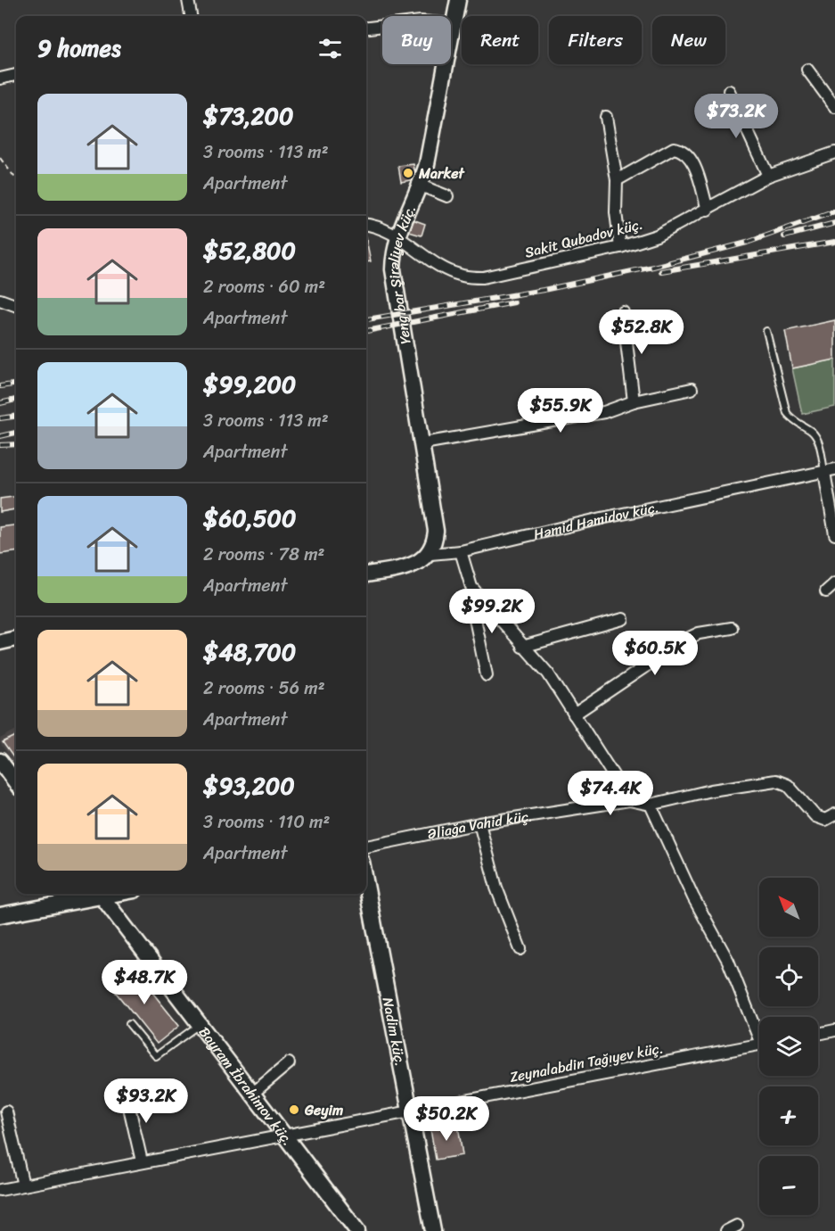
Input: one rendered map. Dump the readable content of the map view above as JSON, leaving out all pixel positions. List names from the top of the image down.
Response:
{
  "streets": {
    "street": [
      "Sakit Qubadov küç.",
      "Yengibar Şirəliyev küç.",
      "Həmid Həmidov küç.",
      "Əliağa Vahid küç.",
      "Nadim küç.",
      "Zeynalabdin Tağıyev küç.",
      "Bayram İbrahimov küç."
    ]
  },
  "crossings": [
    ["Sakit Qubadov küç.", "Yengibar Şirəliyev küç."],
    ["Yengibar Şirəliyev küç.", "Həmid Həmidov küç."],
    ["Nadim küç.", "Zeynalabdin Tağıyev küç."],
    ["Zeynalabdin Tağıyev küç.", "Bayram İbrahimov küç."]
  ],
  "places": ["Market", "Geyim"],
  "north": "top left",
  "page": {
    "chip": [
      "Buy",
      "Rent",
      "Filters",
      "New"
    ],
    "heading": "9 homes",
    "list": [
      {
        "name": "$73,200",
        "note": "3 rooms · 113 m² · Apartment"
      },
      {
        "name": "$52,800",
        "note": "2 rooms · 60 m² · Apartment"
      },
      {
        "name": "$99,200",
        "note": "3 rooms · 113 m² · Apartment"
      },
      {
        "name": "$60,500",
        "note": "2 rooms · 78 m² · Apartment"
      },
      {
        "name": "$48,700",
        "note": "2 rooms · 56 m² · Apartment"
      },
      {
        "name": "$93,200",
        "note": "3 rooms · 110 m² · Apartment"
      }
    ],
    "price": [
      "$73.2K",
      "$52.8K",
      "$55.9K",
      "$99.2K",
      "$60.5K",
      "$74.4K",
      "$48.7K",
      "$93.2K",
      "$50.2K"
    ],
    "map_buttons": ["+", "−"]
  }
}
